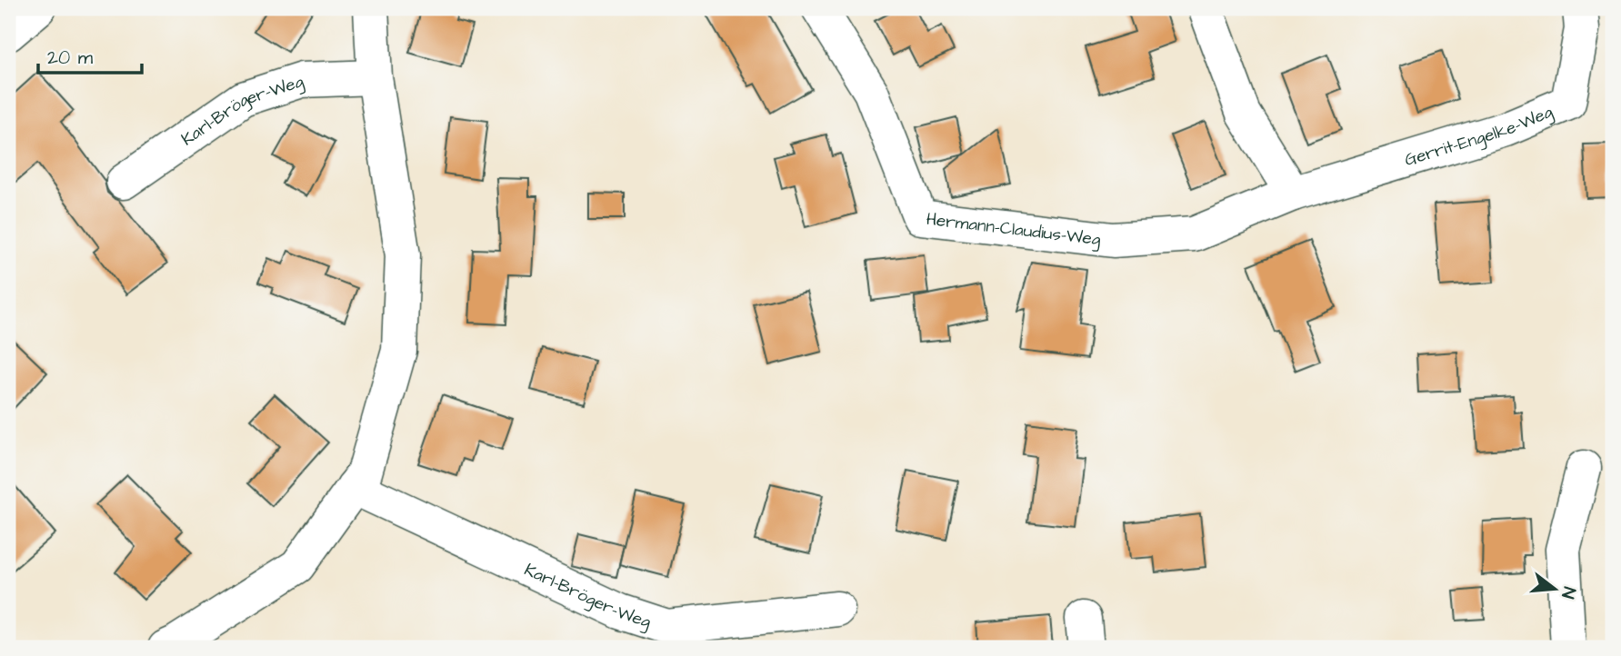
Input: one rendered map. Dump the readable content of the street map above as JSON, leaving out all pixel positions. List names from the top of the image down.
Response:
{
  "streets": {
    "street": ["Karl-Bröger-Weg", "Gerrit-Engelke-Weg", "Hermann-Claudius-Weg"]
  },
  "crossings": [
    ["Gerrit-Engelke-Weg", "Hermann-Claudius-Weg"]
  ],
  "scale_bar": "20 m",
  "north": "right"
}
